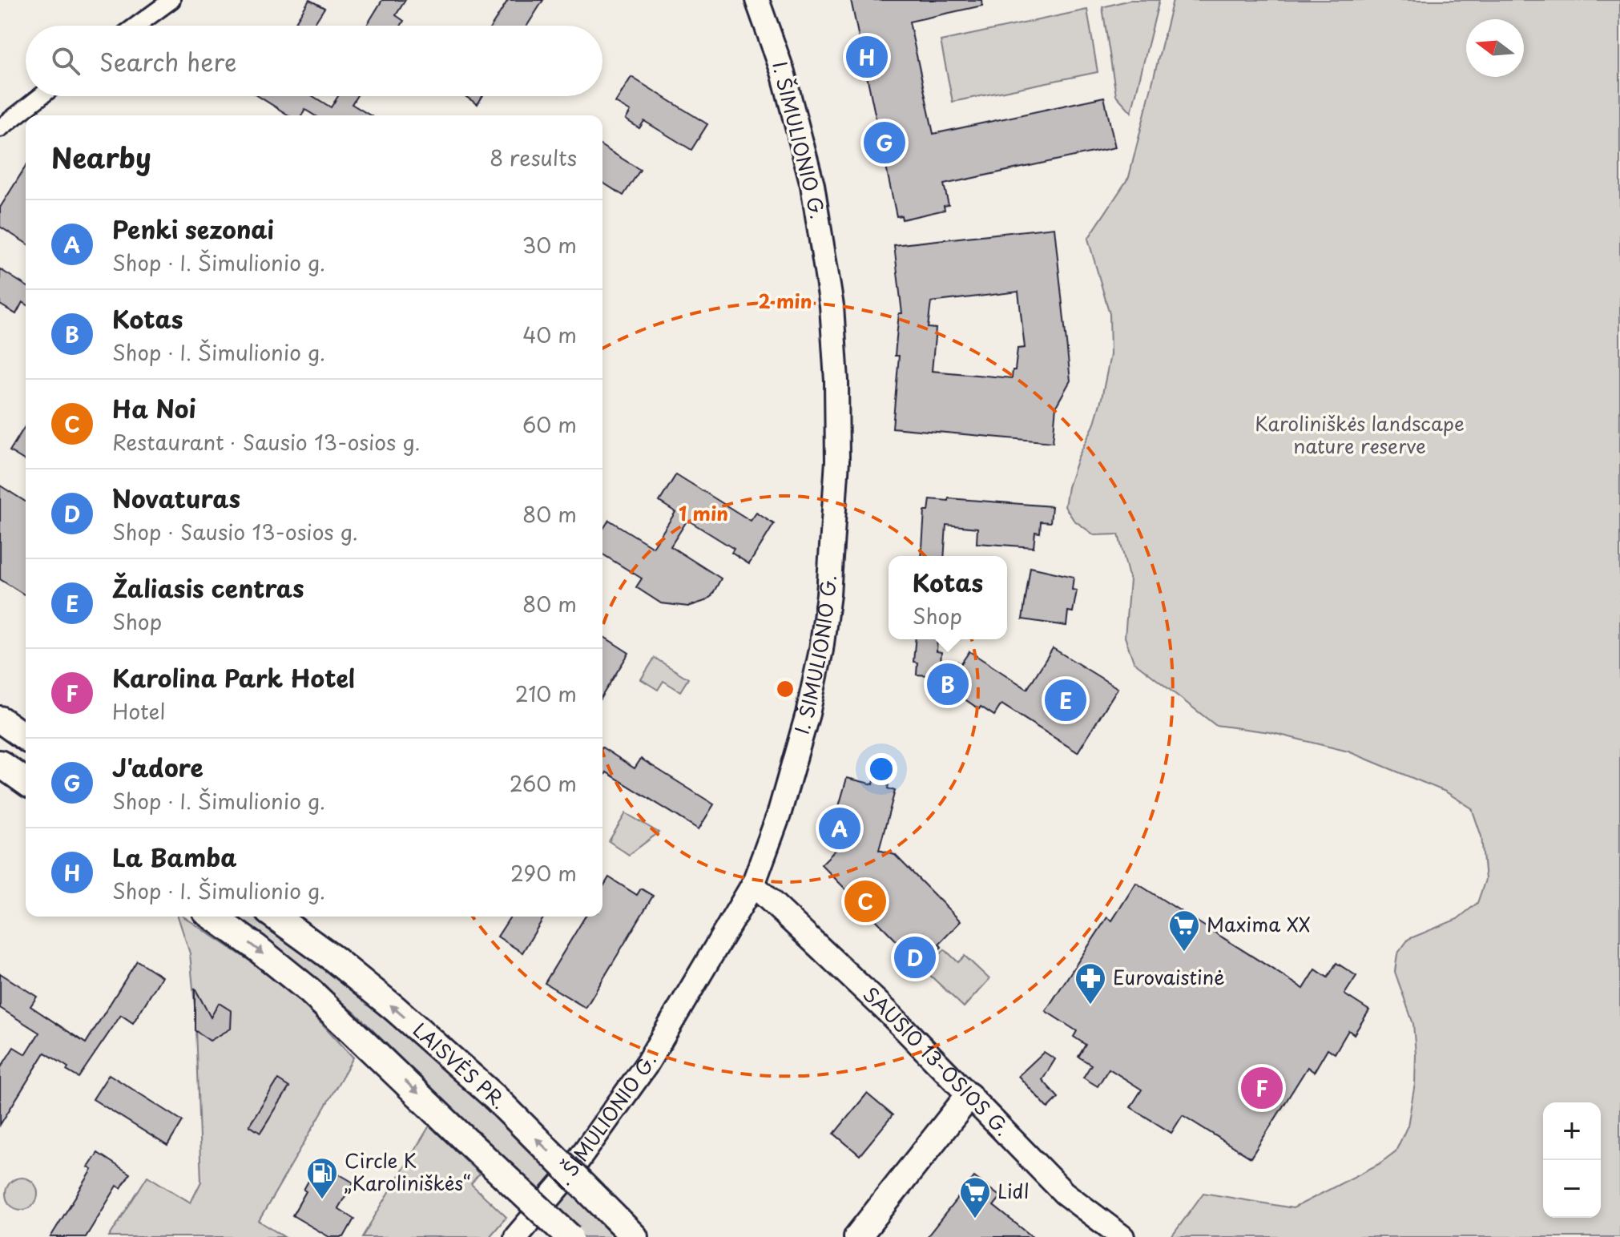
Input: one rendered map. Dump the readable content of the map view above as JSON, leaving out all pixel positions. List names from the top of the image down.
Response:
{
  "streets": {
    "main road": ["LAISVĖS PR."],
    "street": ["I. ŠIMULIONIO G.", "SAUSIO 13-OSIOS G."]
  },
  "crossings": [
    ["I. ŠIMULIONIO G.", "SAUSIO 13-OSIOS G."]
  ],
  "parks": ["Karoliniškės landscape nature reserve"],
  "places": {
    "supermarket": ["Maxima XX", "Lidl"],
    "pharmacy": ["Eurovaistinė"],
    "fuel station": ["Circle K „Karoliniškės“"]
  },
  "north": "left",
  "page": {
    "search": "Search here",
    "pins": [
      "H",
      "G",
      "B",
      "E",
      "A",
      "C",
      "D",
      "F"
    ],
    "heading": ["Nearby", "8 results"],
    "list": [
      {
        "mark": "A",
        "name": "Penki sezonai",
        "note": "Shop · I. Šimulionio g.",
        "value": "30 m"
      },
      {
        "mark": "B",
        "name": "Kotas",
        "note": "Shop · I. Šimulionio g.",
        "value": "40 m"
      },
      {
        "mark": "C",
        "name": "Ha Noi",
        "note": "Restaurant · Sausio 13-osios g.",
        "value": "60 m"
      },
      {
        "mark": "D",
        "name": "Novaturas",
        "note": "Shop · Sausio 13-osios g.",
        "value": "80 m"
      },
      {
        "mark": "E",
        "name": "Žaliasis centras",
        "note": "Shop",
        "value": "80 m"
      },
      {
        "mark": "F",
        "name": "Karolina Park Hotel",
        "note": "Hotel",
        "value": "210 m"
      },
      {
        "mark": "G",
        "name": "J'adore",
        "note": "Shop · I. Šimulionio g.",
        "value": "260 m"
      },
      {
        "mark": "H",
        "name": "La Bamba",
        "note": "Shop · I. Šimulionio g.",
        "value": "290 m"
      }
    ],
    "popup": ["Kotas", "Shop"],
    "map_buttons": ["+", "−"]
  },
  "rings": ["2 min", "1 min"]
}
